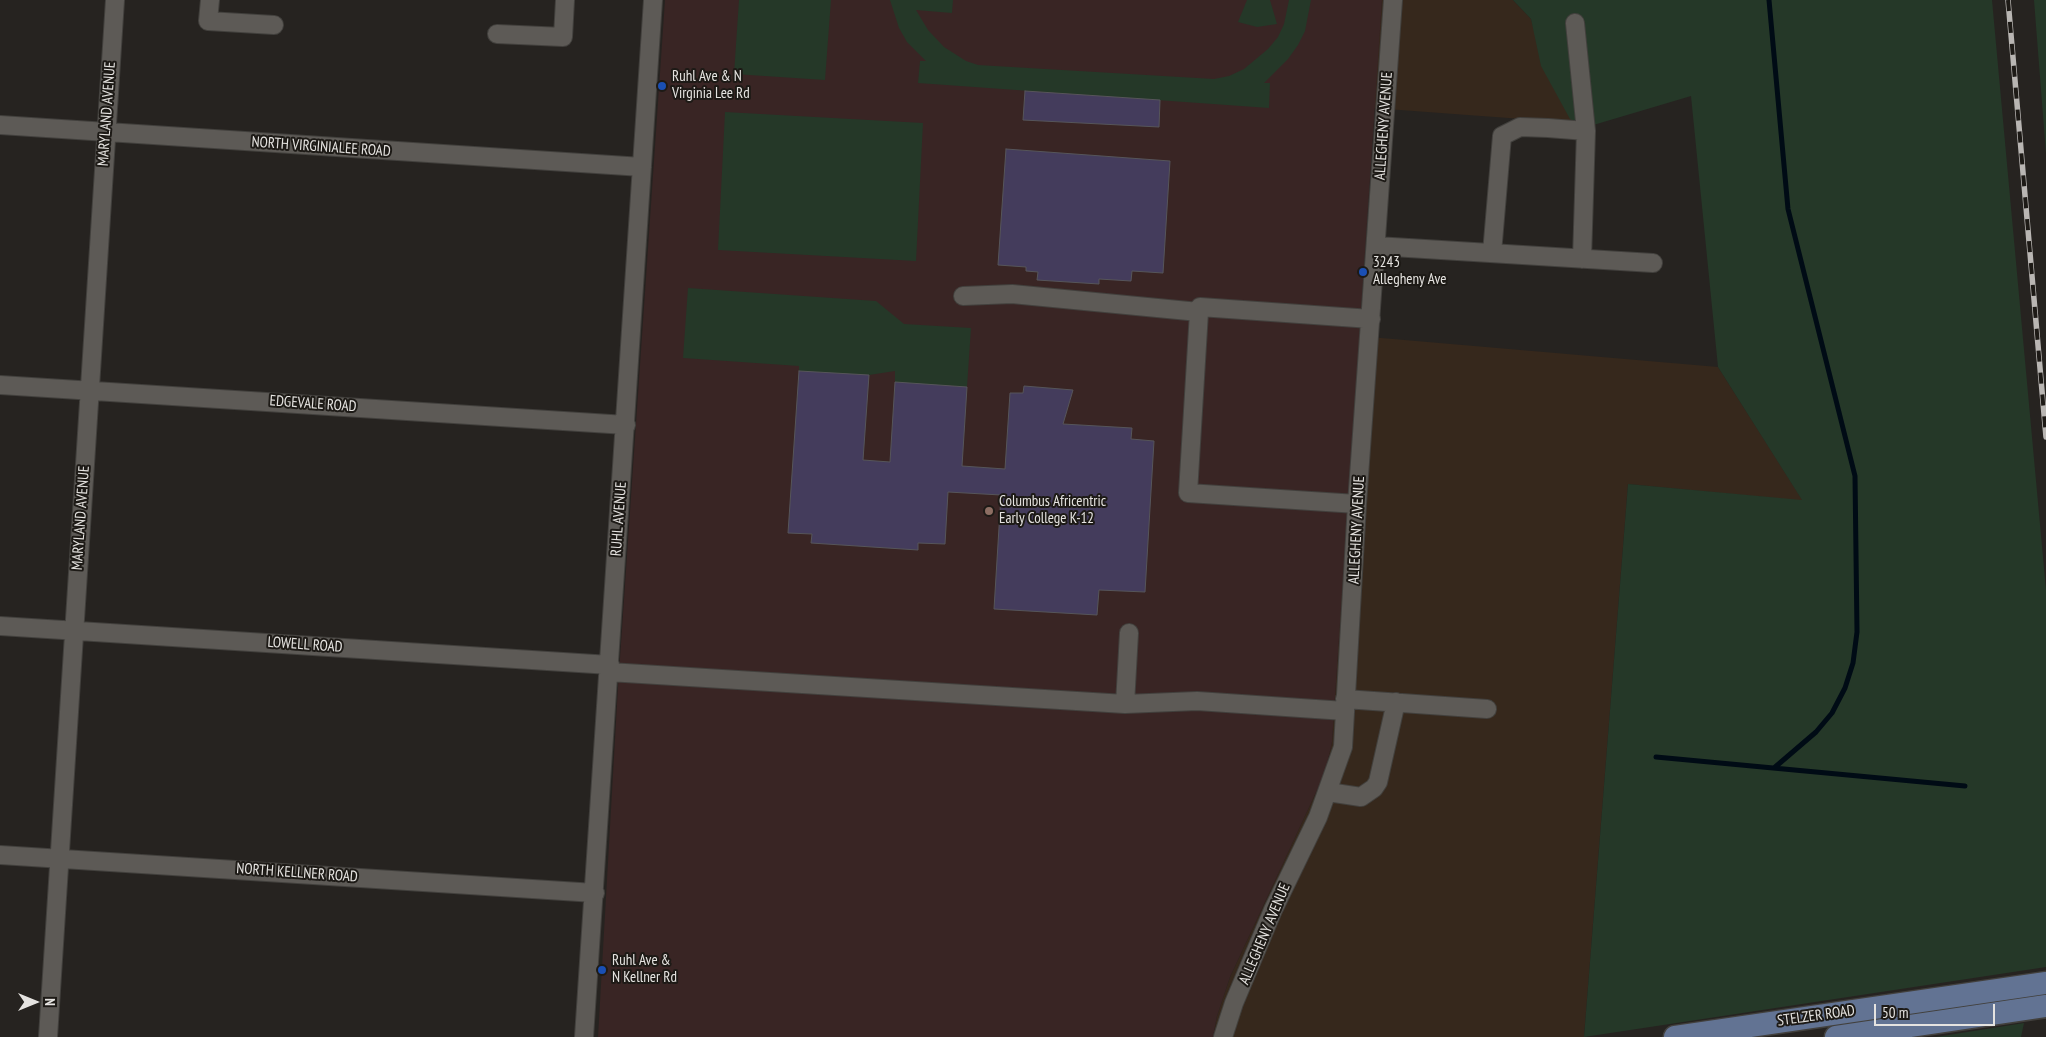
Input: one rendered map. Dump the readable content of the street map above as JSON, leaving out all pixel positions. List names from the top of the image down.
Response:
{
  "streets": {
    "main road": ["STELZER ROAD"],
    "street": [
      "MARYLAND AVENUE",
      "ALLEGHENY AVENUE",
      "NORTH VIRGINIALEE ROAD",
      "EDGEVALE ROAD",
      "RUHL AVENUE",
      "LOWELL ROAD",
      "NORTH KELLNER ROAD"
    ]
  },
  "crossings": [
    ["MARYLAND AVENUE", "NORTH VIRGINIALEE ROAD"],
    ["MARYLAND AVENUE", "EDGEVALE ROAD"],
    ["MARYLAND AVENUE", "LOWELL ROAD"],
    ["MARYLAND AVENUE", "NORTH KELLNER ROAD"],
    ["ALLEGHENY AVENUE", "LOWELL ROAD"],
    ["NORTH VIRGINIALEE ROAD", "RUHL AVENUE"],
    ["EDGEVALE ROAD", "RUHL AVENUE"],
    ["RUHL AVENUE", "LOWELL ROAD"],
    ["RUHL AVENUE", "NORTH KELLNER ROAD"]
  ],
  "places": [
    "Ruhl Ave & N Virginia Lee Rd",
    "3243 Allegheny Ave",
    "Columbus Africentric Early College K-12",
    "Ruhl Ave & N Kellner Rd"
  ],
  "scale_bar": "50 m",
  "north": "right"
}
